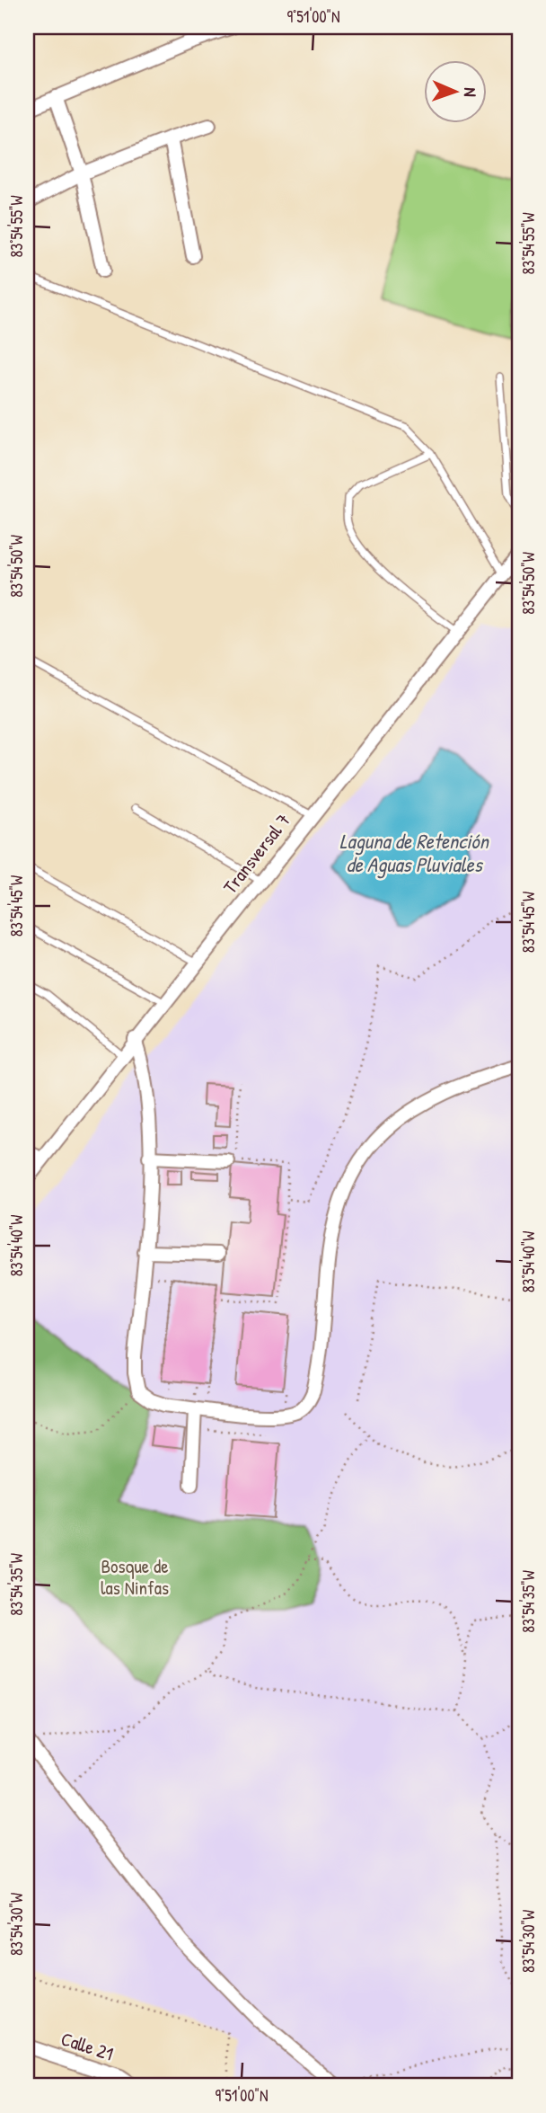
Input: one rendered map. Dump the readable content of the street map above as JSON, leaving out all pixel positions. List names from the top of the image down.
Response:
{
  "streets": {
    "street": ["Transversal 7", "Calle 21"]
  },
  "water": ["Laguna de Retención de Aguas Pluviales"],
  "parks": ["Bosque de las Ninfas"],
  "north": "right",
  "coordinates": [
    "9°51'00\"N",
    "83°54'55\"W",
    "83°54'50\"W",
    "83°54'45\"W",
    "83°54'40\"W",
    "83°54'35\"W",
    "83°54'30\"W"
  ]
}
